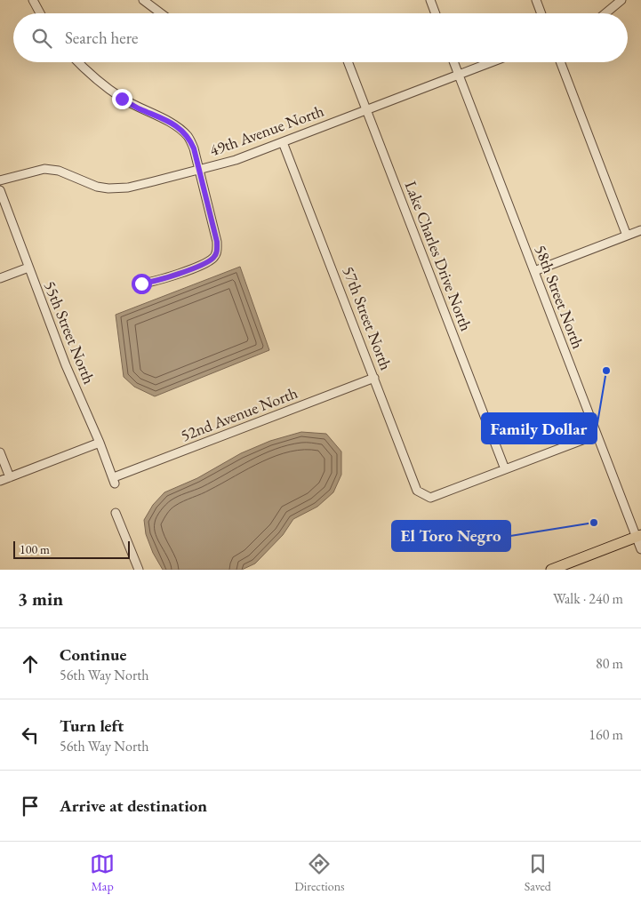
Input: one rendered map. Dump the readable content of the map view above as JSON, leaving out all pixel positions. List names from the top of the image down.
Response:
{
  "streets": {
    "street": [
      "49th Avenue North",
      "Lake Charles Drive North",
      "58th Street North",
      "57th Street North",
      "55th Street North",
      "52nd Avenue North"
    ]
  },
  "crossings": [
    ["49th Avenue North", "Lake Charles Drive North"],
    ["49th Avenue North", "58th Street North"],
    ["49th Avenue North", "57th Street North"],
    ["Lake Charles Drive North", "57th Street North"],
    ["57th Street North", "52nd Avenue North"],
    ["55th Street North", "52nd Avenue North"]
  ],
  "places": ["Family Dollar", "El Toro Negro"],
  "scale_bar": "100 m",
  "page": {
    "search": "Search here",
    "scale": "100 m",
    "heading": ["3 min", "Walk · 240 m"],
    "list": [
      ["Continue", "56th Way North", "80 m"],
      ["Turn left", "56th Way North", "160 m"],
      "Arrive at destination"
    ],
    "nav": ["Map", "Directions", "Saved"]
  }
}
